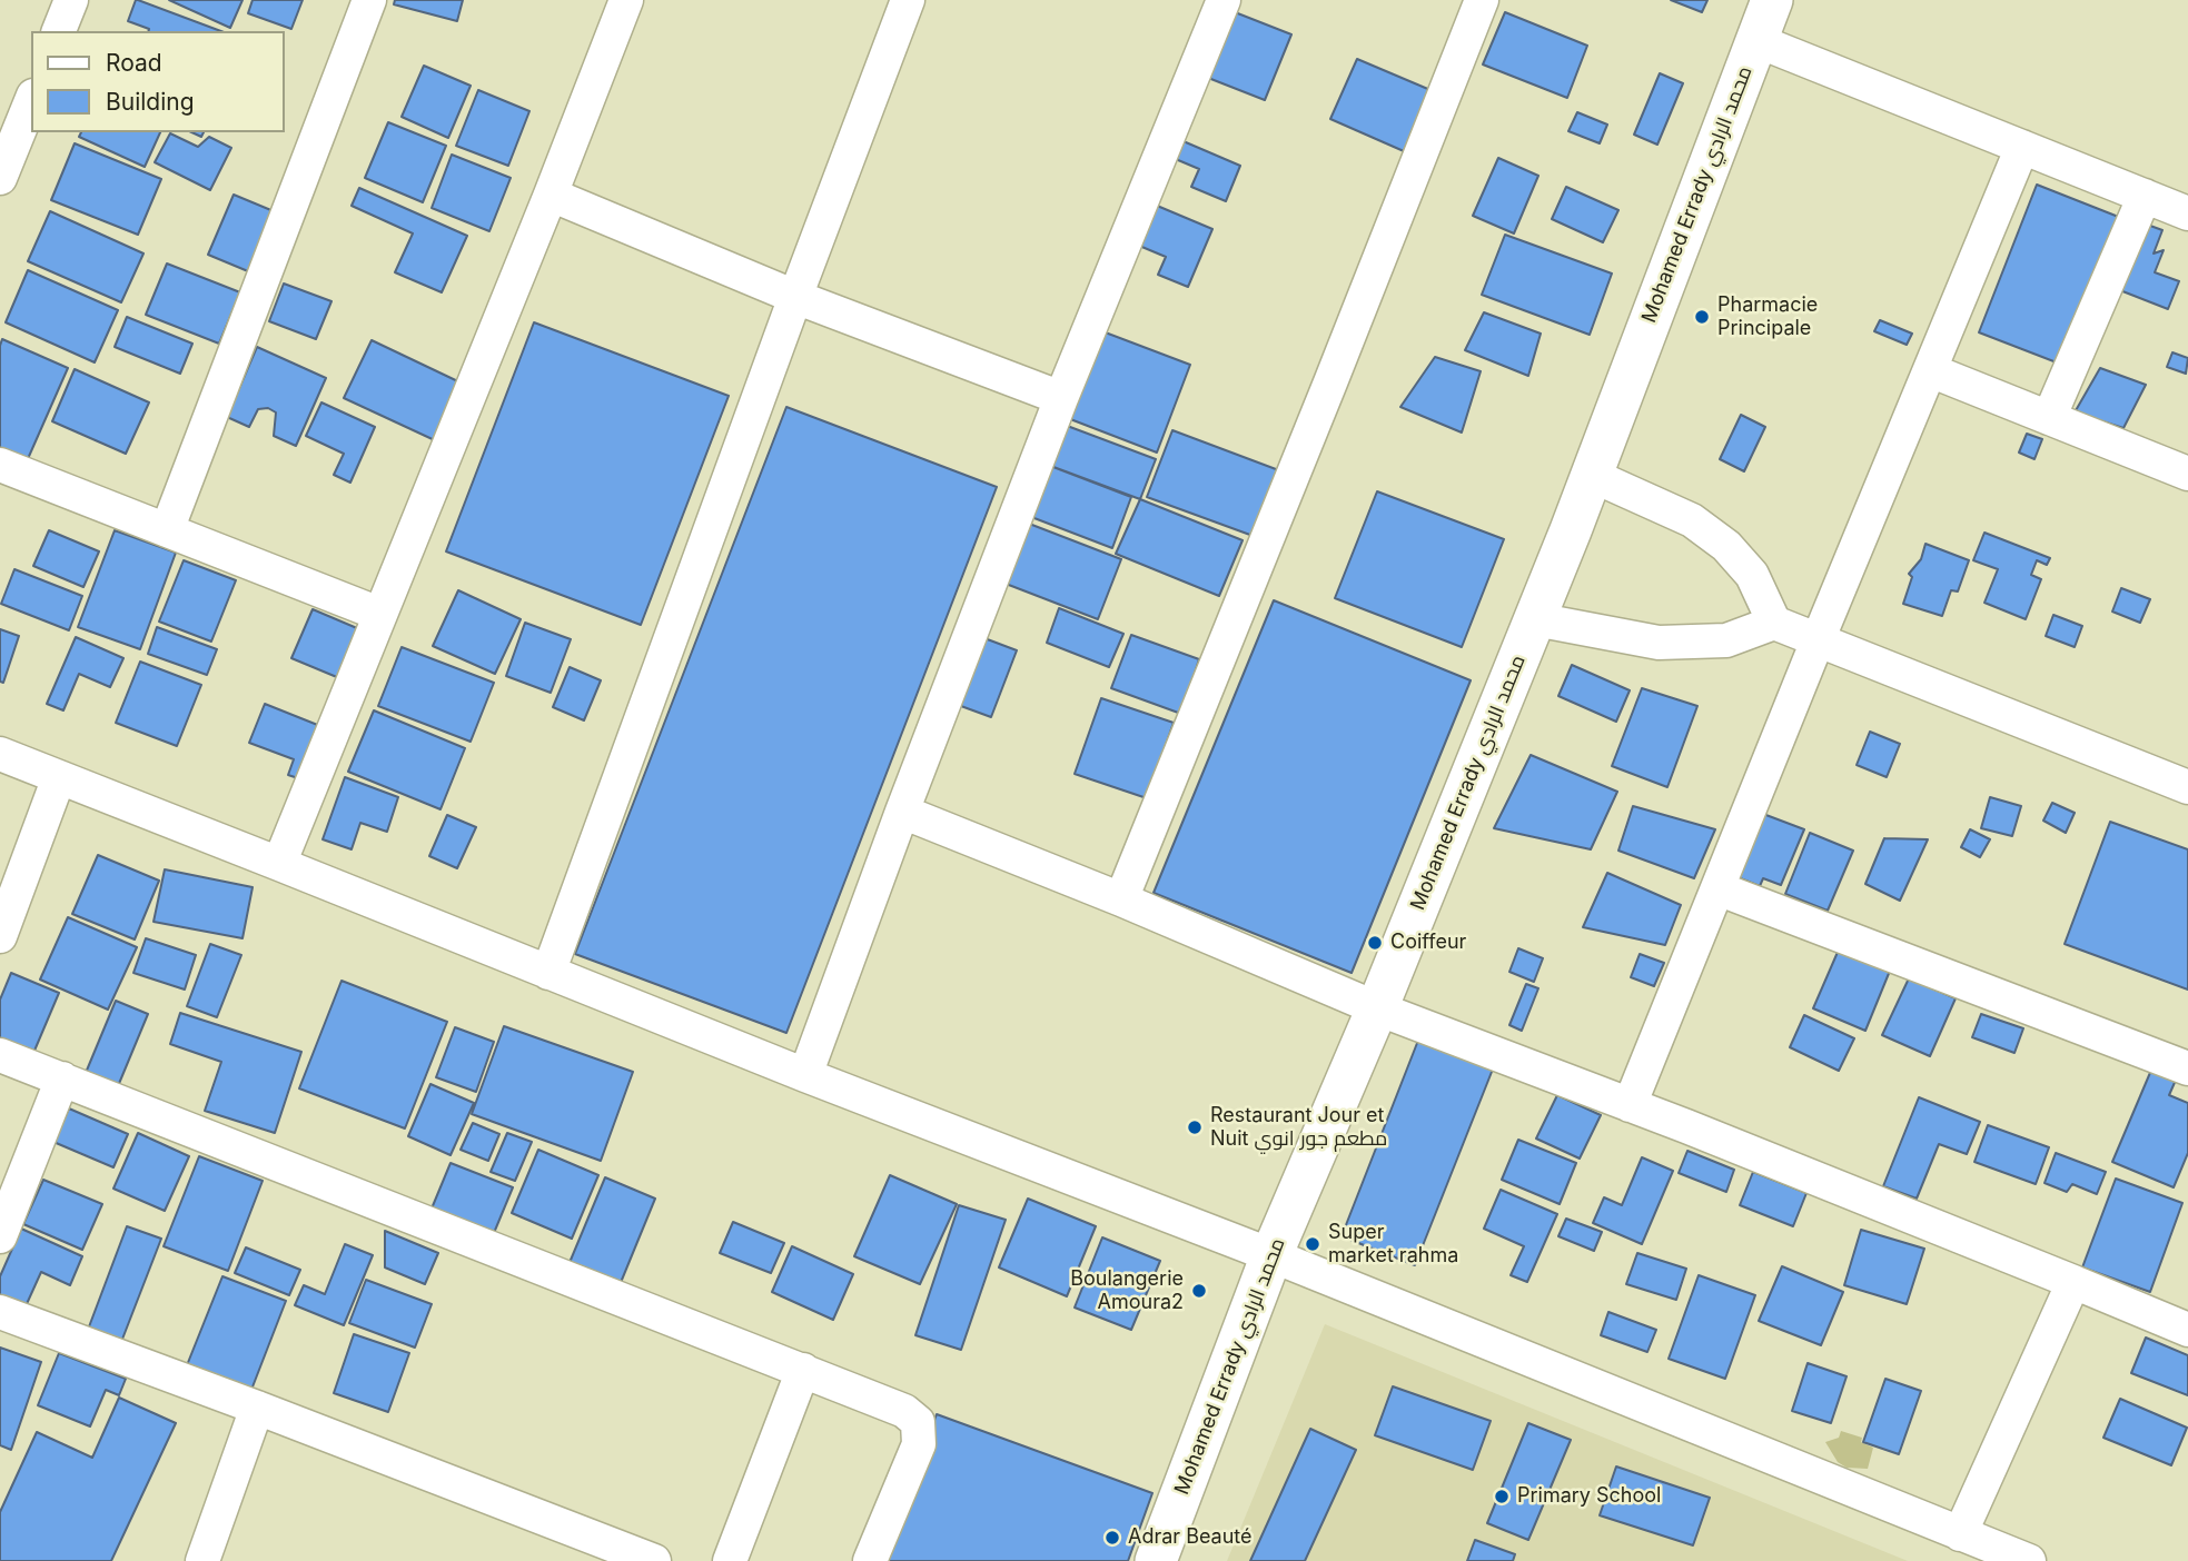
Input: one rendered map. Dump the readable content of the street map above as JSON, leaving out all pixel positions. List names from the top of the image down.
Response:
{
  "streets": {
    "street": ["Mohamed Errady محمد الرادي"]
  },
  "places": [
    "Pharmacie Principale",
    "Coiffeur",
    "Restaurant Jour et Nuit مطعم جور انوي",
    "Super market rahma",
    "Boulangerie Amoura2",
    "Primary School",
    "Adrar Beauté"
  ],
  "legend": ["Road", "Building"]
}
